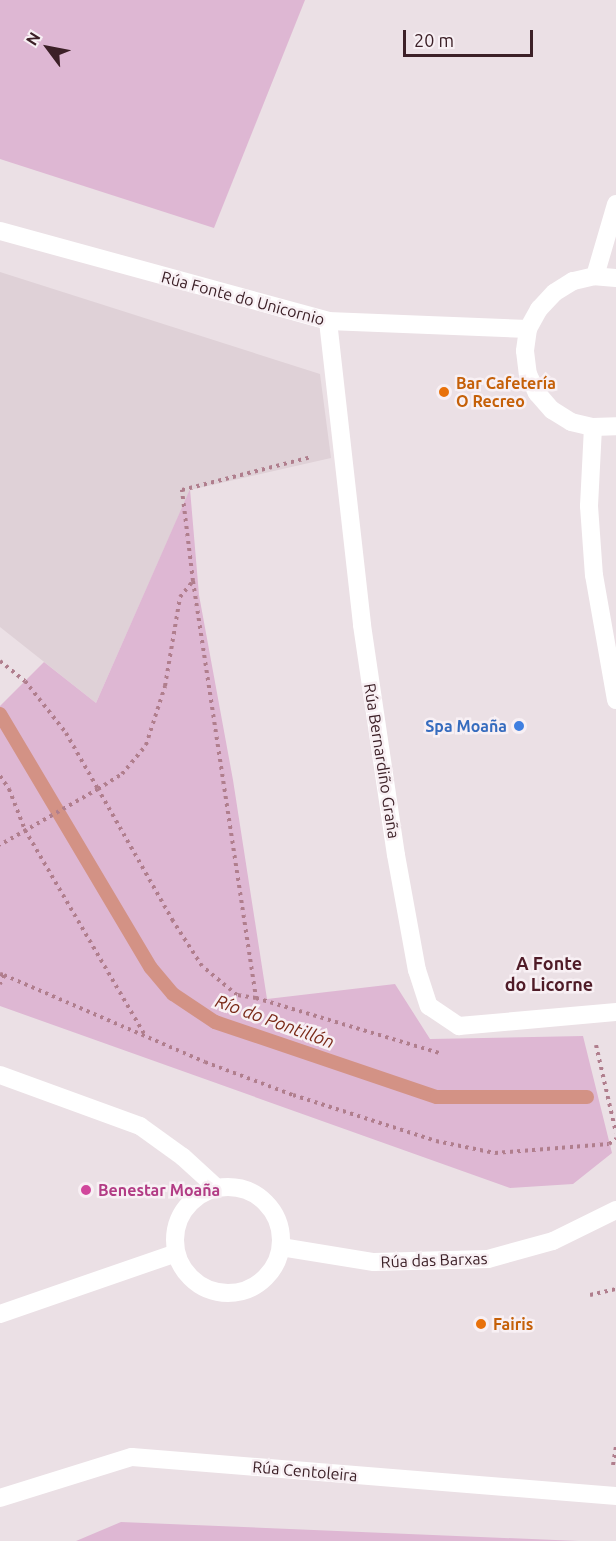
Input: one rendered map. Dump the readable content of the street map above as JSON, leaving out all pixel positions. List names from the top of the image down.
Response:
{
  "streets": {
    "street": [
      "Rúa Fonte do Unicornio",
      "Rúa Bernardiño Graña",
      "Rúa das Barxas",
      "Rúa Centoleira"
    ]
  },
  "crossings": [
    ["Rúa Fonte do Unicornio", "Rúa Bernardiño Graña"]
  ],
  "districts": ["A Fonte do Licorne"],
  "water": ["Río do Pontillón"],
  "places": [
    "Bar Cafetería O Recreo",
    "Spa Moaña",
    "Benestar Moaña",
    "Fairis"
  ],
  "scale_bar": "20 m",
  "north": "top left"
}
